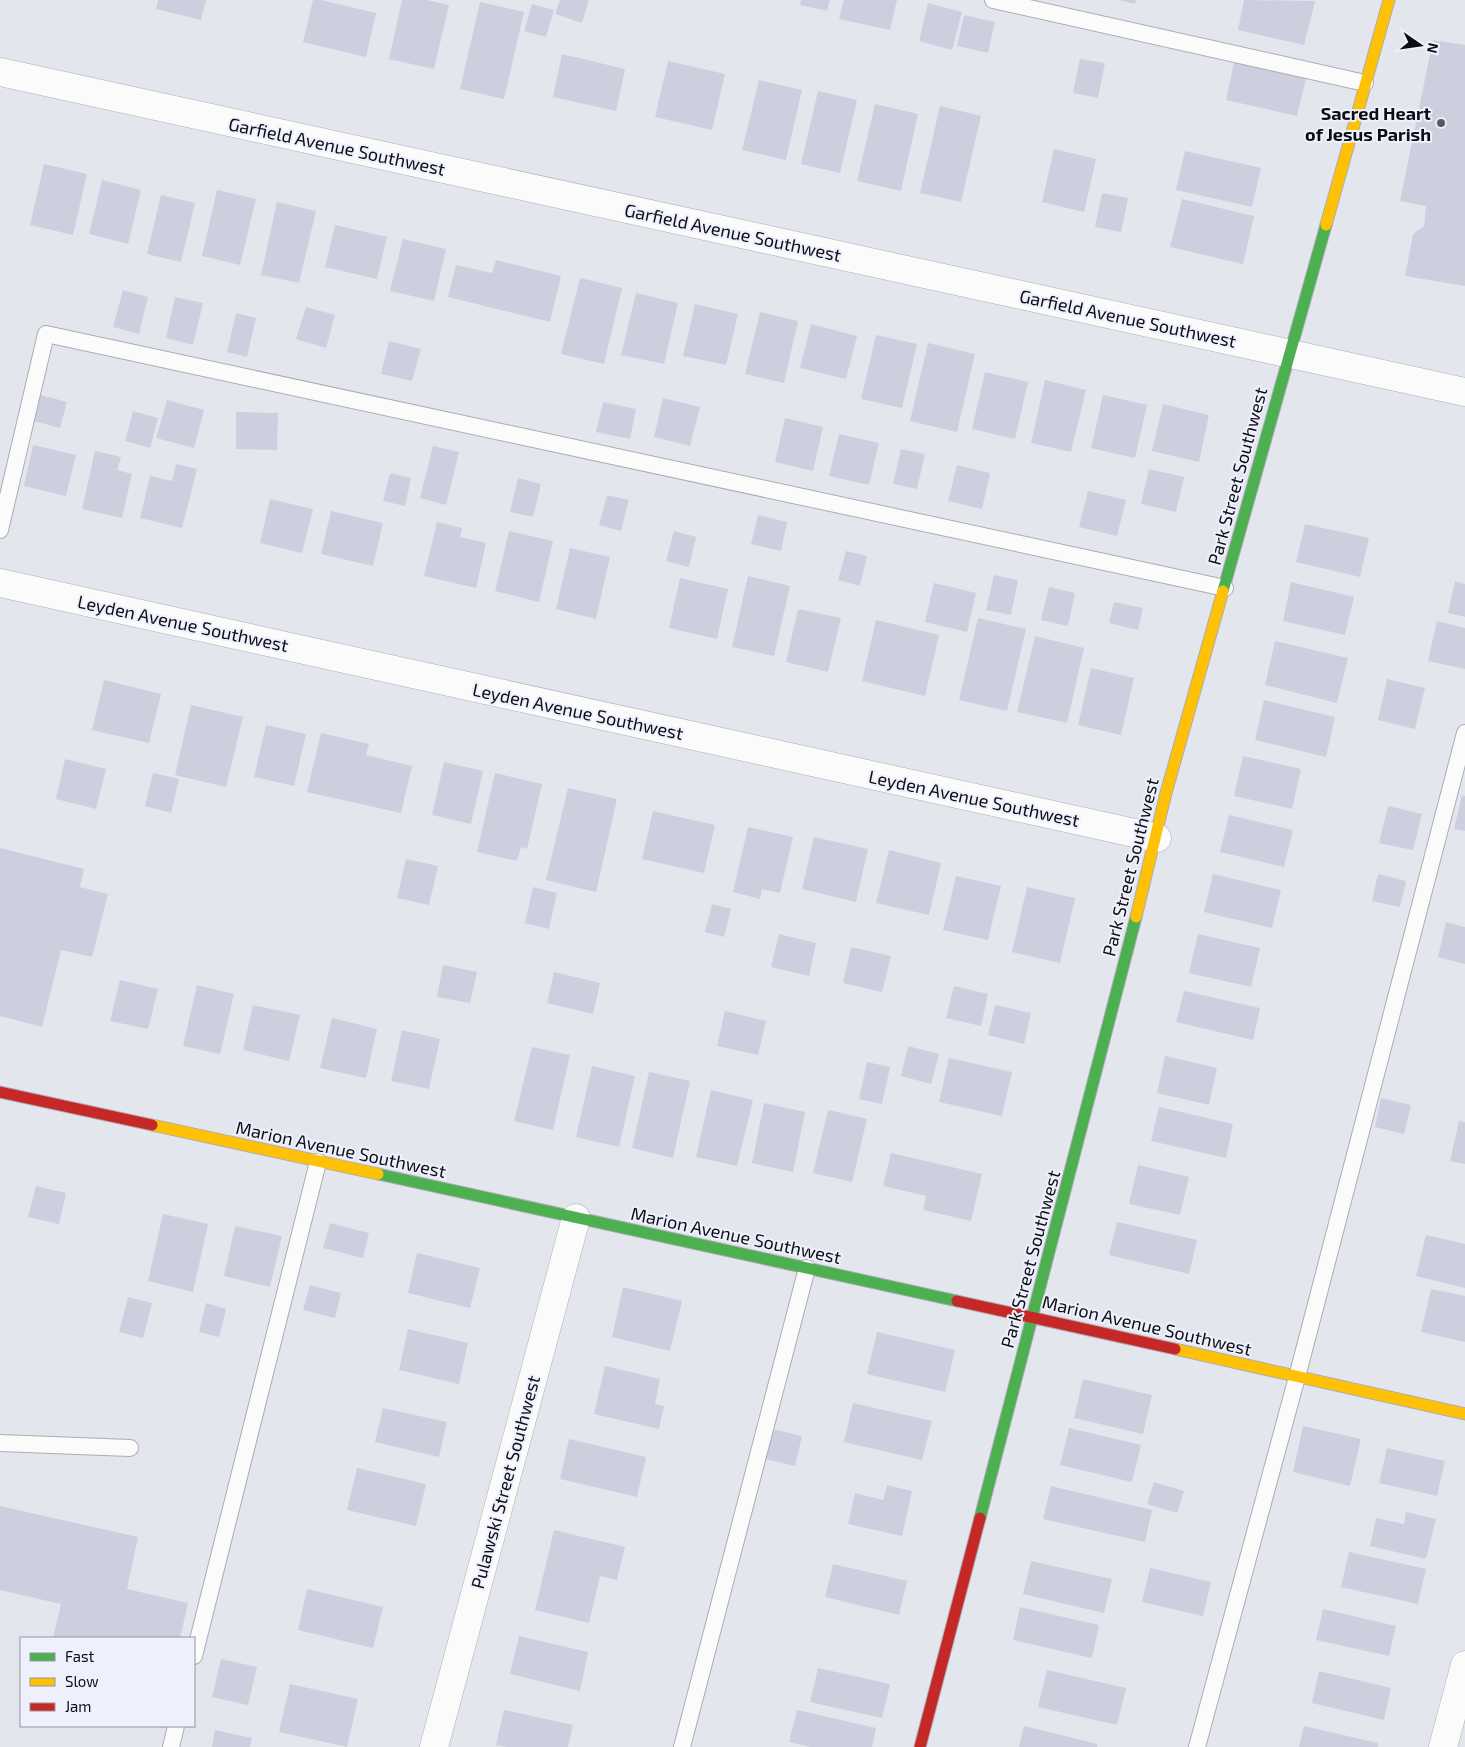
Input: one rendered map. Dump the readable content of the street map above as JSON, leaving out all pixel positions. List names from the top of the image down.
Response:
{
  "streets": {
    "street": [
      "Garfield Avenue Southwest",
      "Park Street Southwest",
      "Leyden Avenue Southwest",
      "Marion Avenue Southwest",
      "Pulawski Street Southwest"
    ]
  },
  "crossings": [
    ["Garfield Avenue Southwest", "Park Street Southwest"],
    ["Park Street Southwest", "Leyden Avenue Southwest"],
    ["Park Street Southwest", "Marion Avenue Southwest"],
    ["Marion Avenue Southwest", "Pulawski Street Southwest"]
  ],
  "places": ["Sacred Heart of Jesus Parish"],
  "legend": ["Fast", "Slow", "Jam"],
  "north": "right"
}
